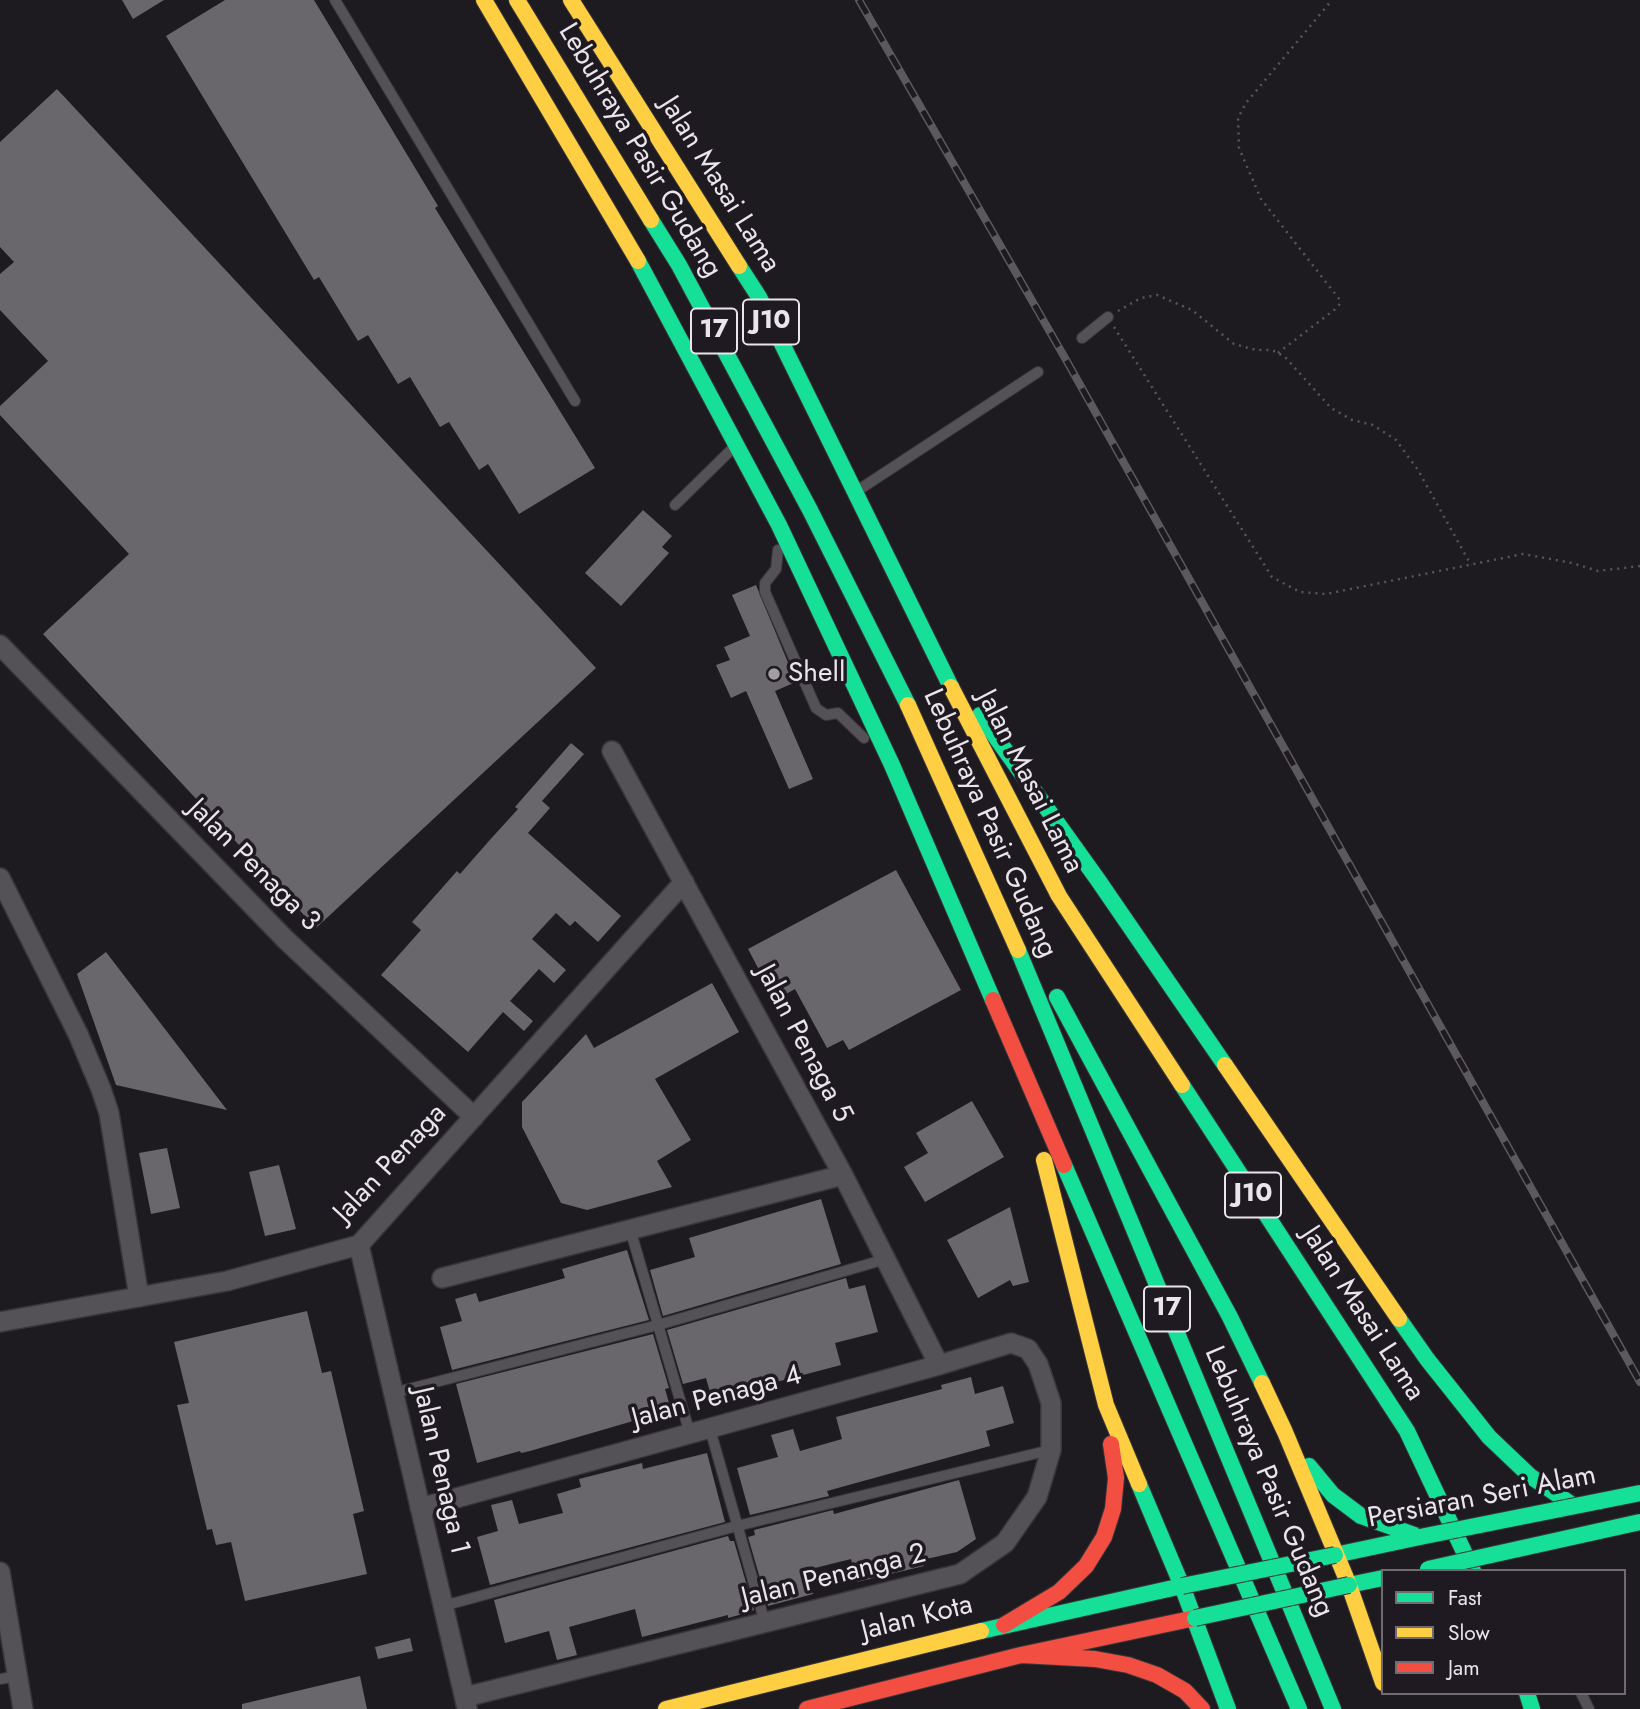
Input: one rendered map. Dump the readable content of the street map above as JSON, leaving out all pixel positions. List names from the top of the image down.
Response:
{
  "streets": {
    "main road": [
      "Lebuhraya Pasir Gudang",
      "Jalan Masai Lama",
      "J10",
      "17",
      "Persiaran Seri Alam",
      "Jalan Kota"
    ],
    "street": [
      "Jalan Penaga 3",
      "Jalan Penaga 5",
      "Jalan Penaga",
      "Jalan Penaga 4",
      "Jalan Penaga 1",
      "Jalan Penanga 2"
    ]
  },
  "crossings": [
    ["Jalan Penaga 3", "Jalan Penaga"],
    ["Jalan Penaga 5", "Jalan Penaga"],
    ["Jalan Penaga 5", "Jalan Penaga 4"],
    ["Jalan Penaga", "Jalan Penaga 1"],
    ["Jalan Penaga 4", "Jalan Penaga 1"],
    ["Jalan Penaga 4", "Jalan Penanga 2"],
    ["Jalan Penaga 1", "Jalan Penanga 2"],
    ["Persiaran Seri Alam", "Jalan Kota"]
  ],
  "places": ["Shell"],
  "legend": ["Fast", "Slow", "Jam"]
}
